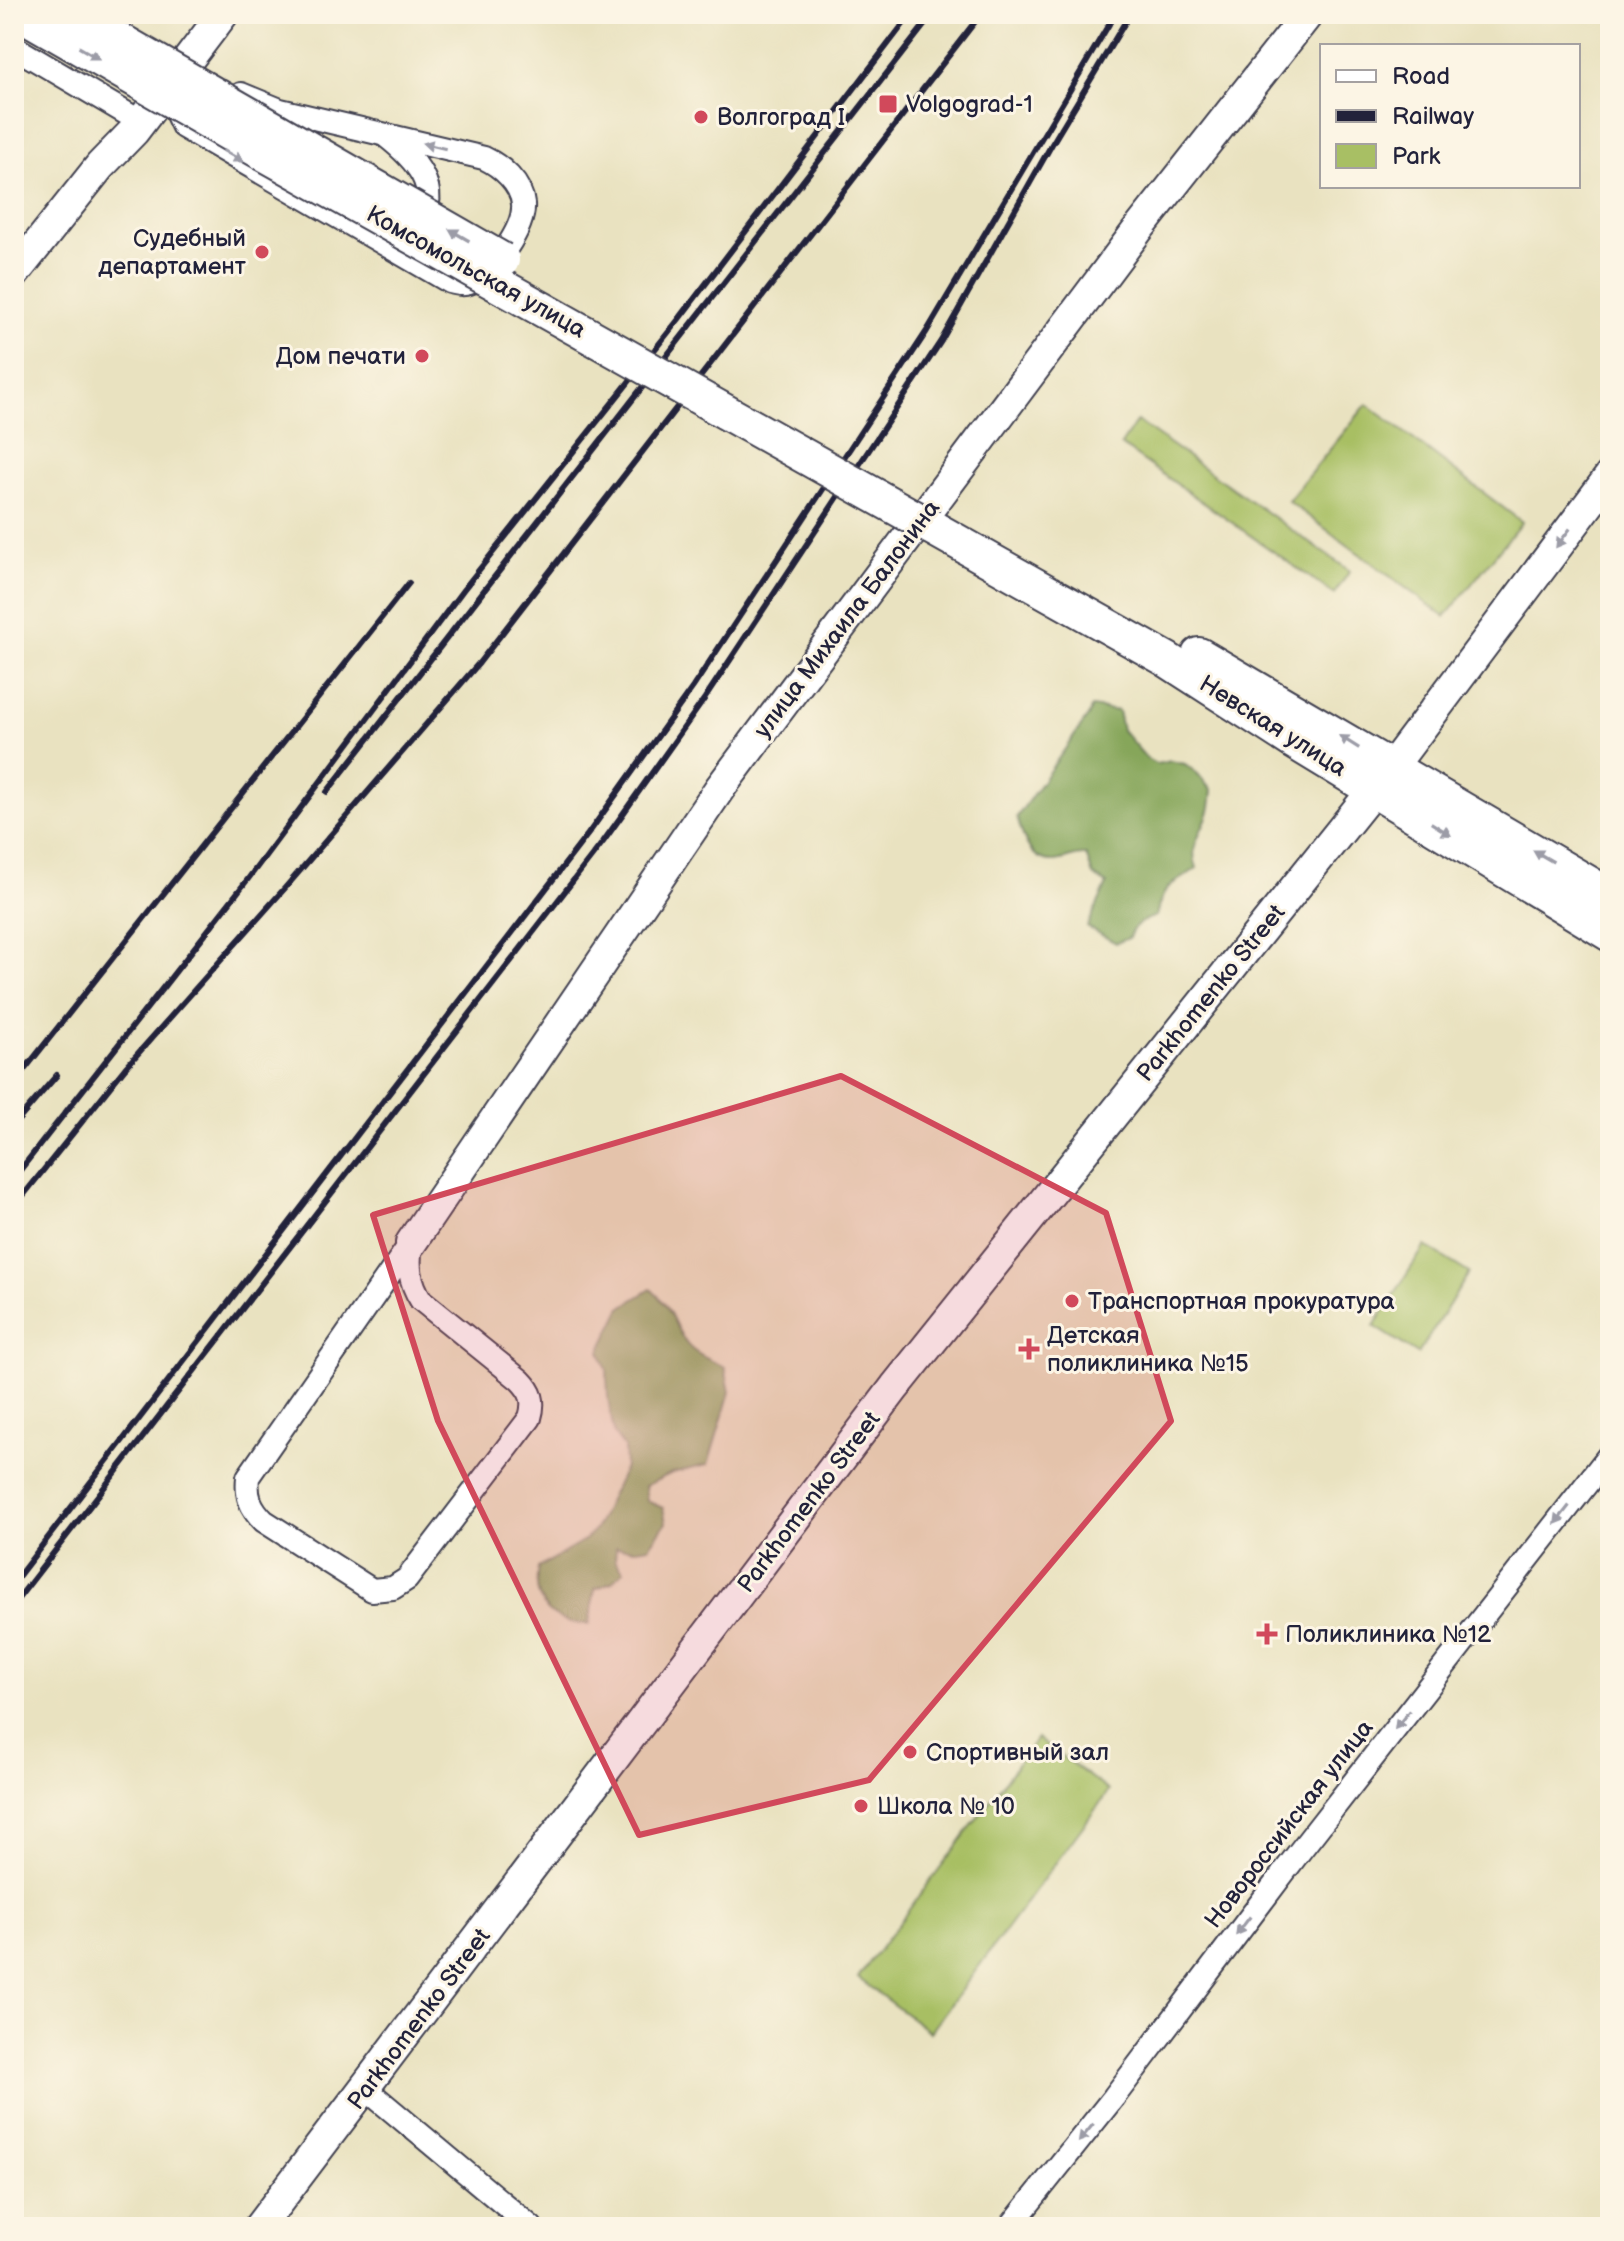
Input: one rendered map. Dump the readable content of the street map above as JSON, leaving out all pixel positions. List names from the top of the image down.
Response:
{
  "streets": {
    "main road": ["Комсомольская улица", "Невская улица"],
    "street": ["улица Михаила Балонина", "Parkhomenko Street", "Новороссийская улица"]
  },
  "crossings": [
    ["Комсомольская улица", "Невская улица"],
    ["Невская улица", "Parkhomenko Street"]
  ],
  "one_way": ["Новороссийская улица"],
  "places": {
    "transit": ["Volgograd-1"],
    "other": [
      "Волгоград I",
      "Судебный департамент",
      "Дом печати",
      "Транспортная прокуратура",
      "Спортивный зал",
      "Школа № 10"
    ],
    "health": ["Детская поликлиника №15", "Поликлиника №12"]
  },
  "legend": ["Road", "Railway", "Park"]
}
